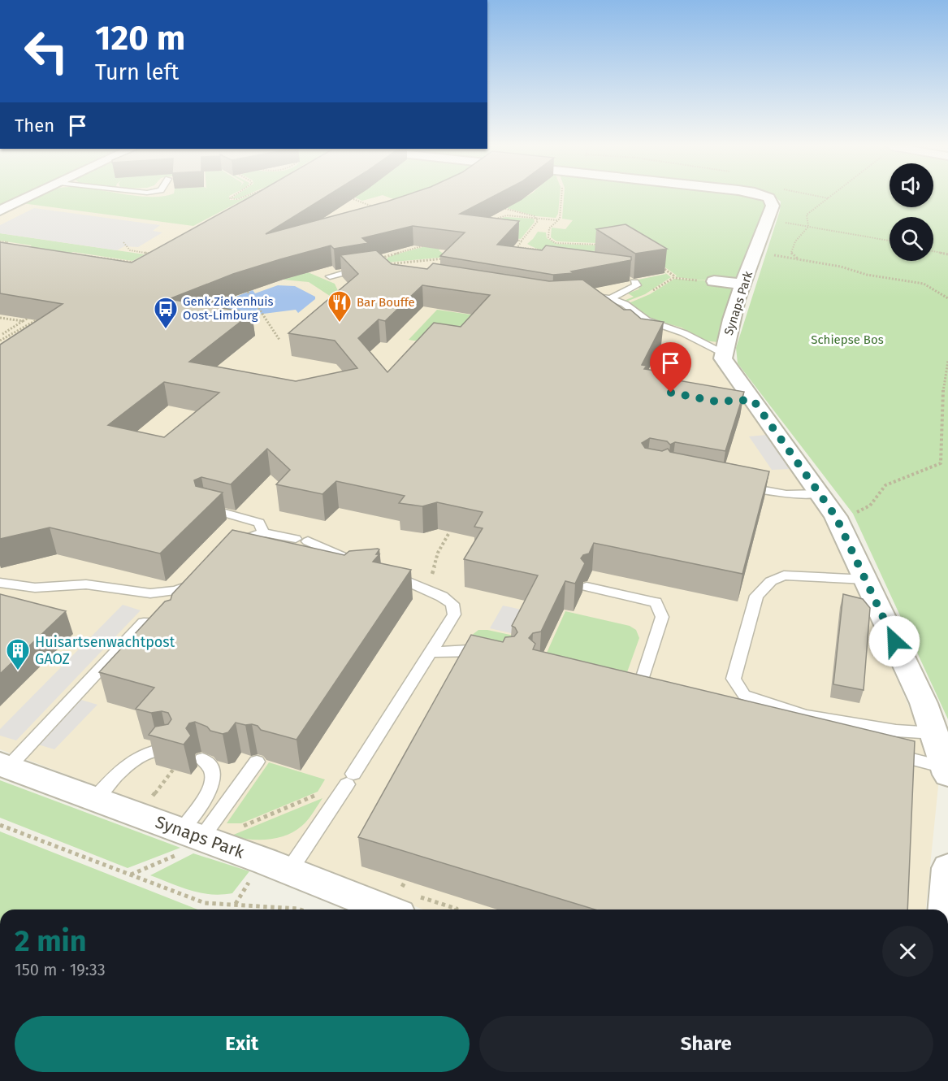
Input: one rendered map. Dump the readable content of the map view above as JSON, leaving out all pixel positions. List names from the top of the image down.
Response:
{
  "streets": {
    "street": ["Synaps Park"]
  },
  "parks": ["Schiepse Bos"],
  "places": {
    "restaurant": ["Bar Bouffe"],
    "bus stop": ["Genk Ziekenhuis Oost-Limburg"],
    "building": ["Huisartsenwachtpost GAOZ"]
  },
  "page": {
    "turn": ["120 m", "Turn left"],
    "then": "Then",
    "heading": ["2 min", "150 m · 19:33"],
    "buttons": ["Exit", "Share"]
  }
}
